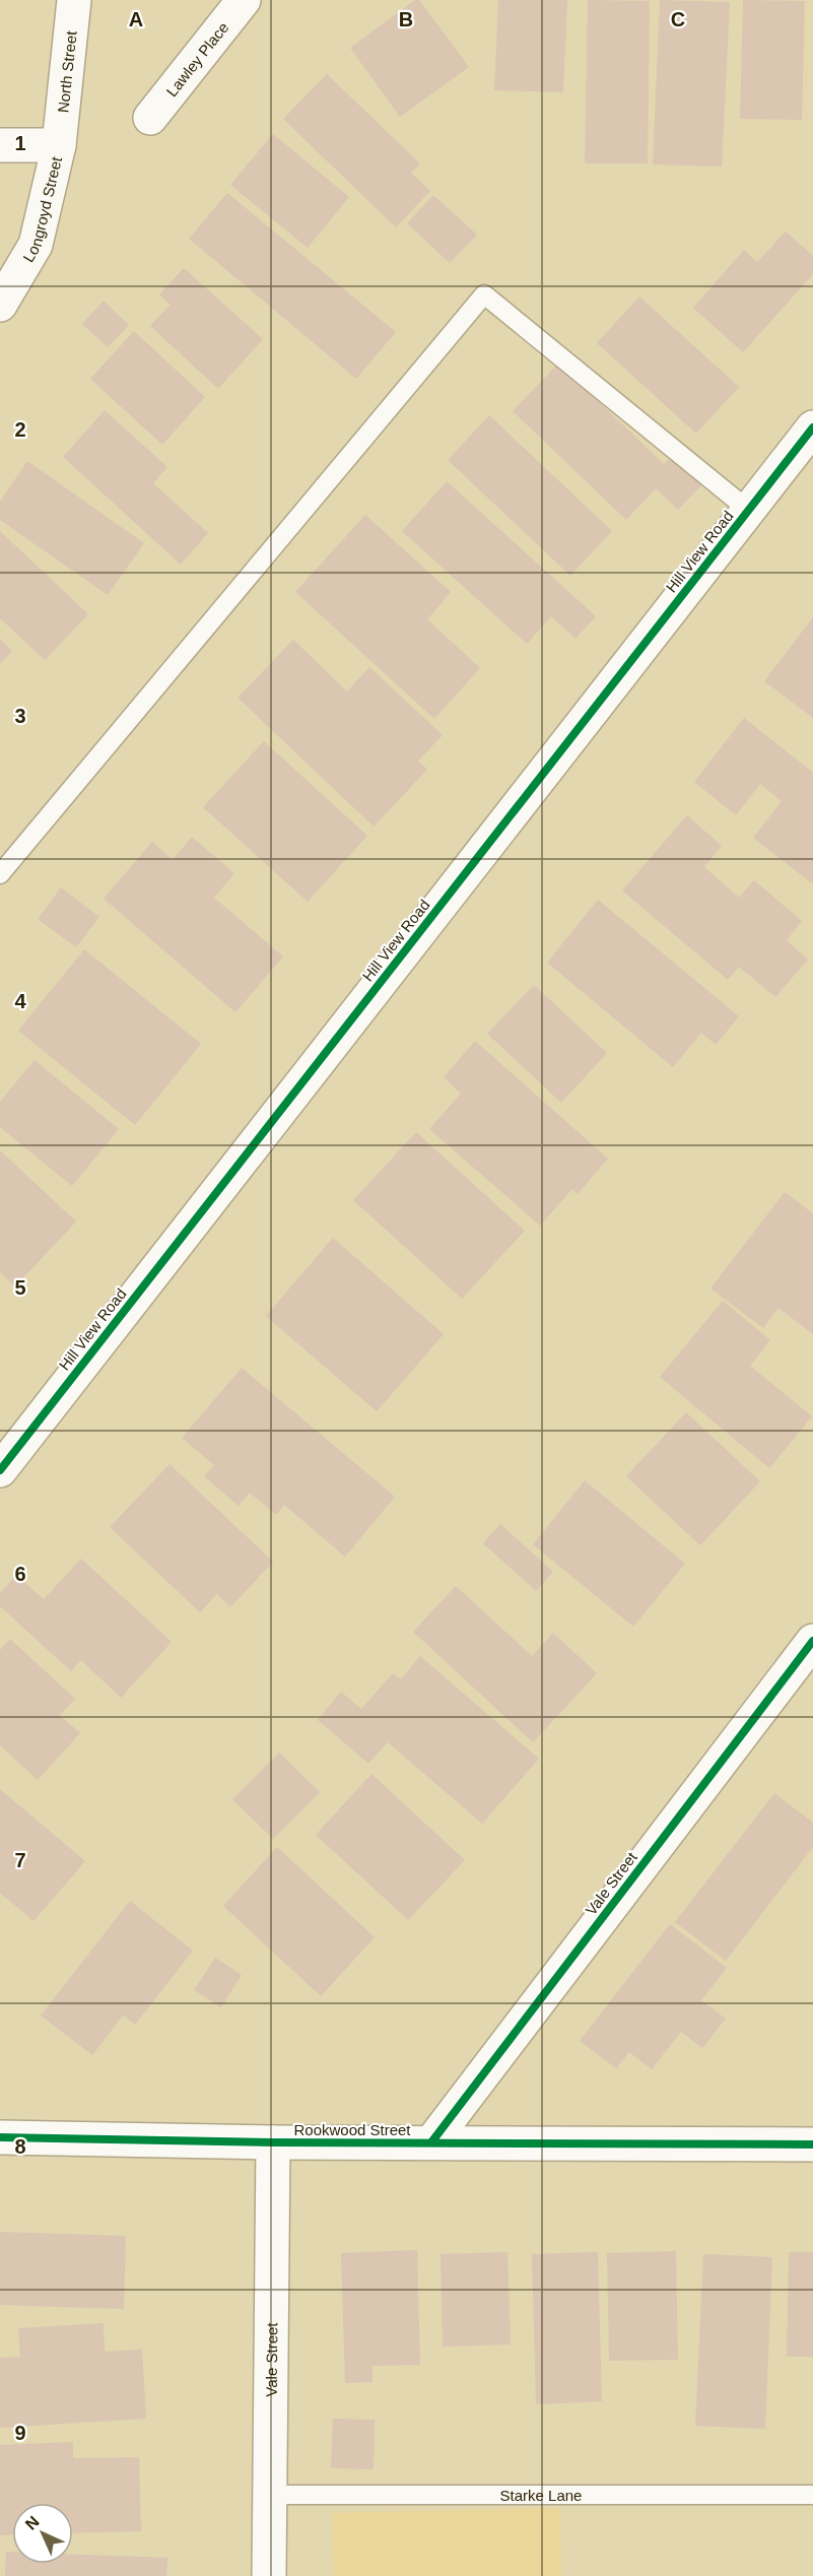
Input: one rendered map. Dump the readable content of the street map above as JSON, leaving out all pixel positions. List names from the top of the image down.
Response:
{
  "streets": {
    "street": [
      "Lawley Place",
      "North Street",
      "Longroyd Street",
      "Hill View Road",
      "Vale Street",
      "Rookwood Street"
    ],
    "lane": ["Starke Lane"]
  },
  "crossings": [
    ["North Street", "Longroyd Street"],
    ["Vale Street", "Rookwood Street"],
    ["Vale Street", "Starke Lane"]
  ],
  "north": "top left",
  "grid": {
    "columns": ["A", "B", "C"],
    "rows": [
      "1",
      "2",
      "3",
      "4",
      "5",
      "6",
      "7",
      "8",
      "9"
    ]
  }
}
